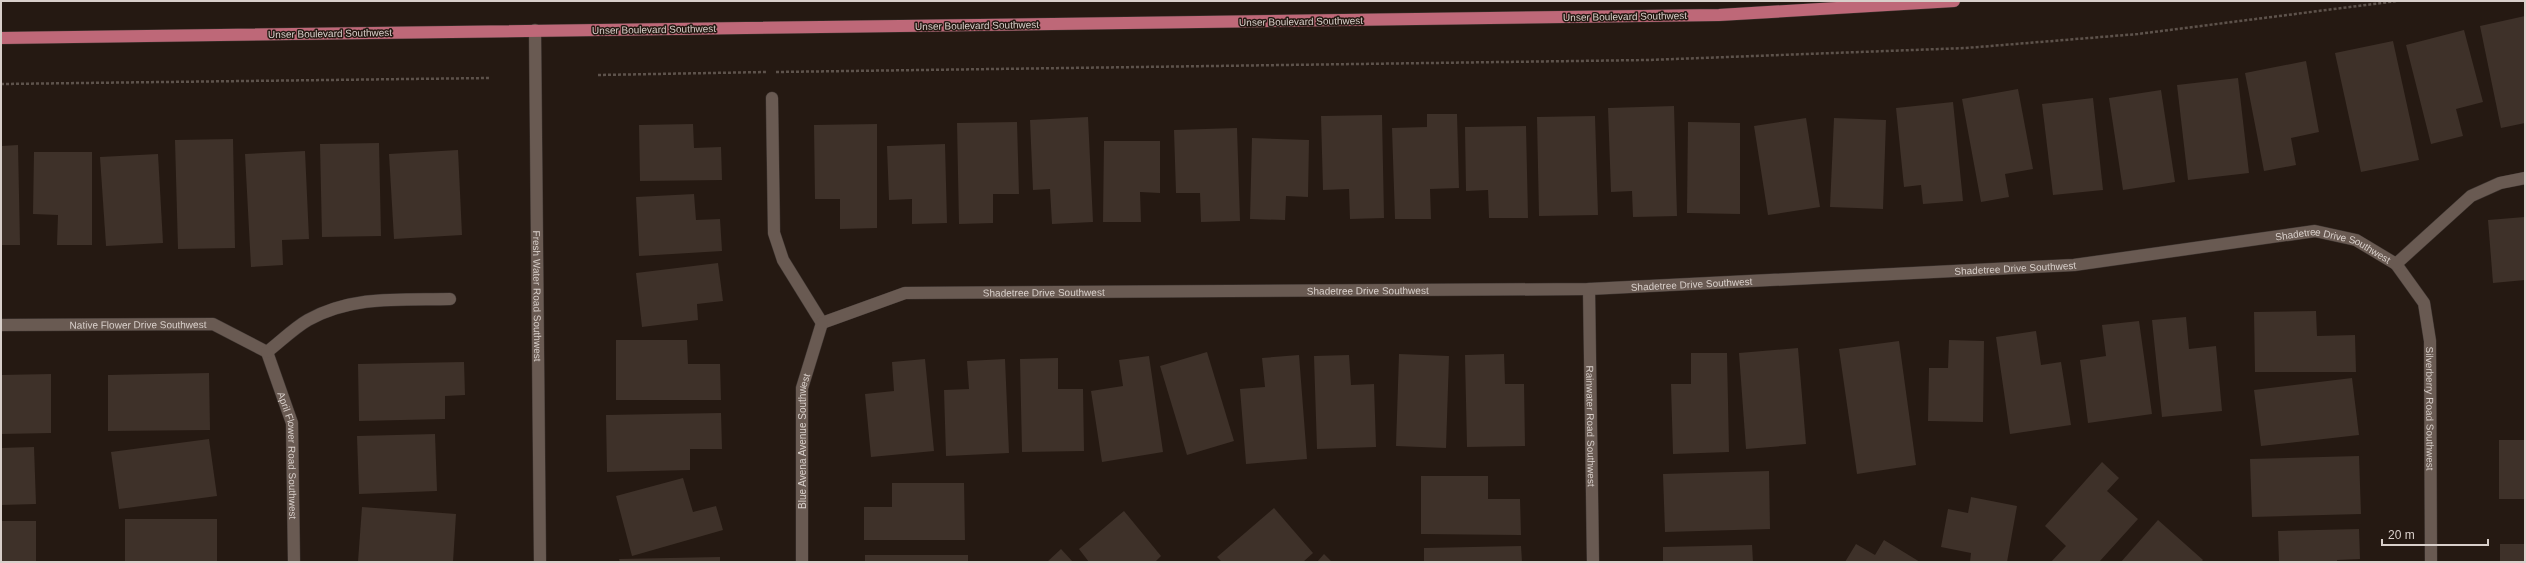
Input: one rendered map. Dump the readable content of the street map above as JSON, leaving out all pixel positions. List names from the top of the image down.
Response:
{
  "streets": {
    "main road": ["Unser Boulevard Southwest"],
    "street": [
      "Shadetree Drive Southwest",
      "Fresh Water Road Southwest",
      "Native Flower Drive Southwest",
      "Silverberry Road Southwest",
      "Rainwater Road Southwest",
      "Blue Avena Avenue Southwest",
      "April Flower Road Southwest"
    ]
  },
  "crossings": [
    ["Unser Boulevard Southwest", "Fresh Water Road Southwest"],
    ["Shadetree Drive Southwest", "Silverberry Road Southwest"],
    ["Shadetree Drive Southwest", "Rainwater Road Southwest"],
    ["Shadetree Drive Southwest", "Blue Avena Avenue Southwest"],
    ["Native Flower Drive Southwest", "April Flower Road Southwest"]
  ],
  "scale_bar": "20 m"
}
